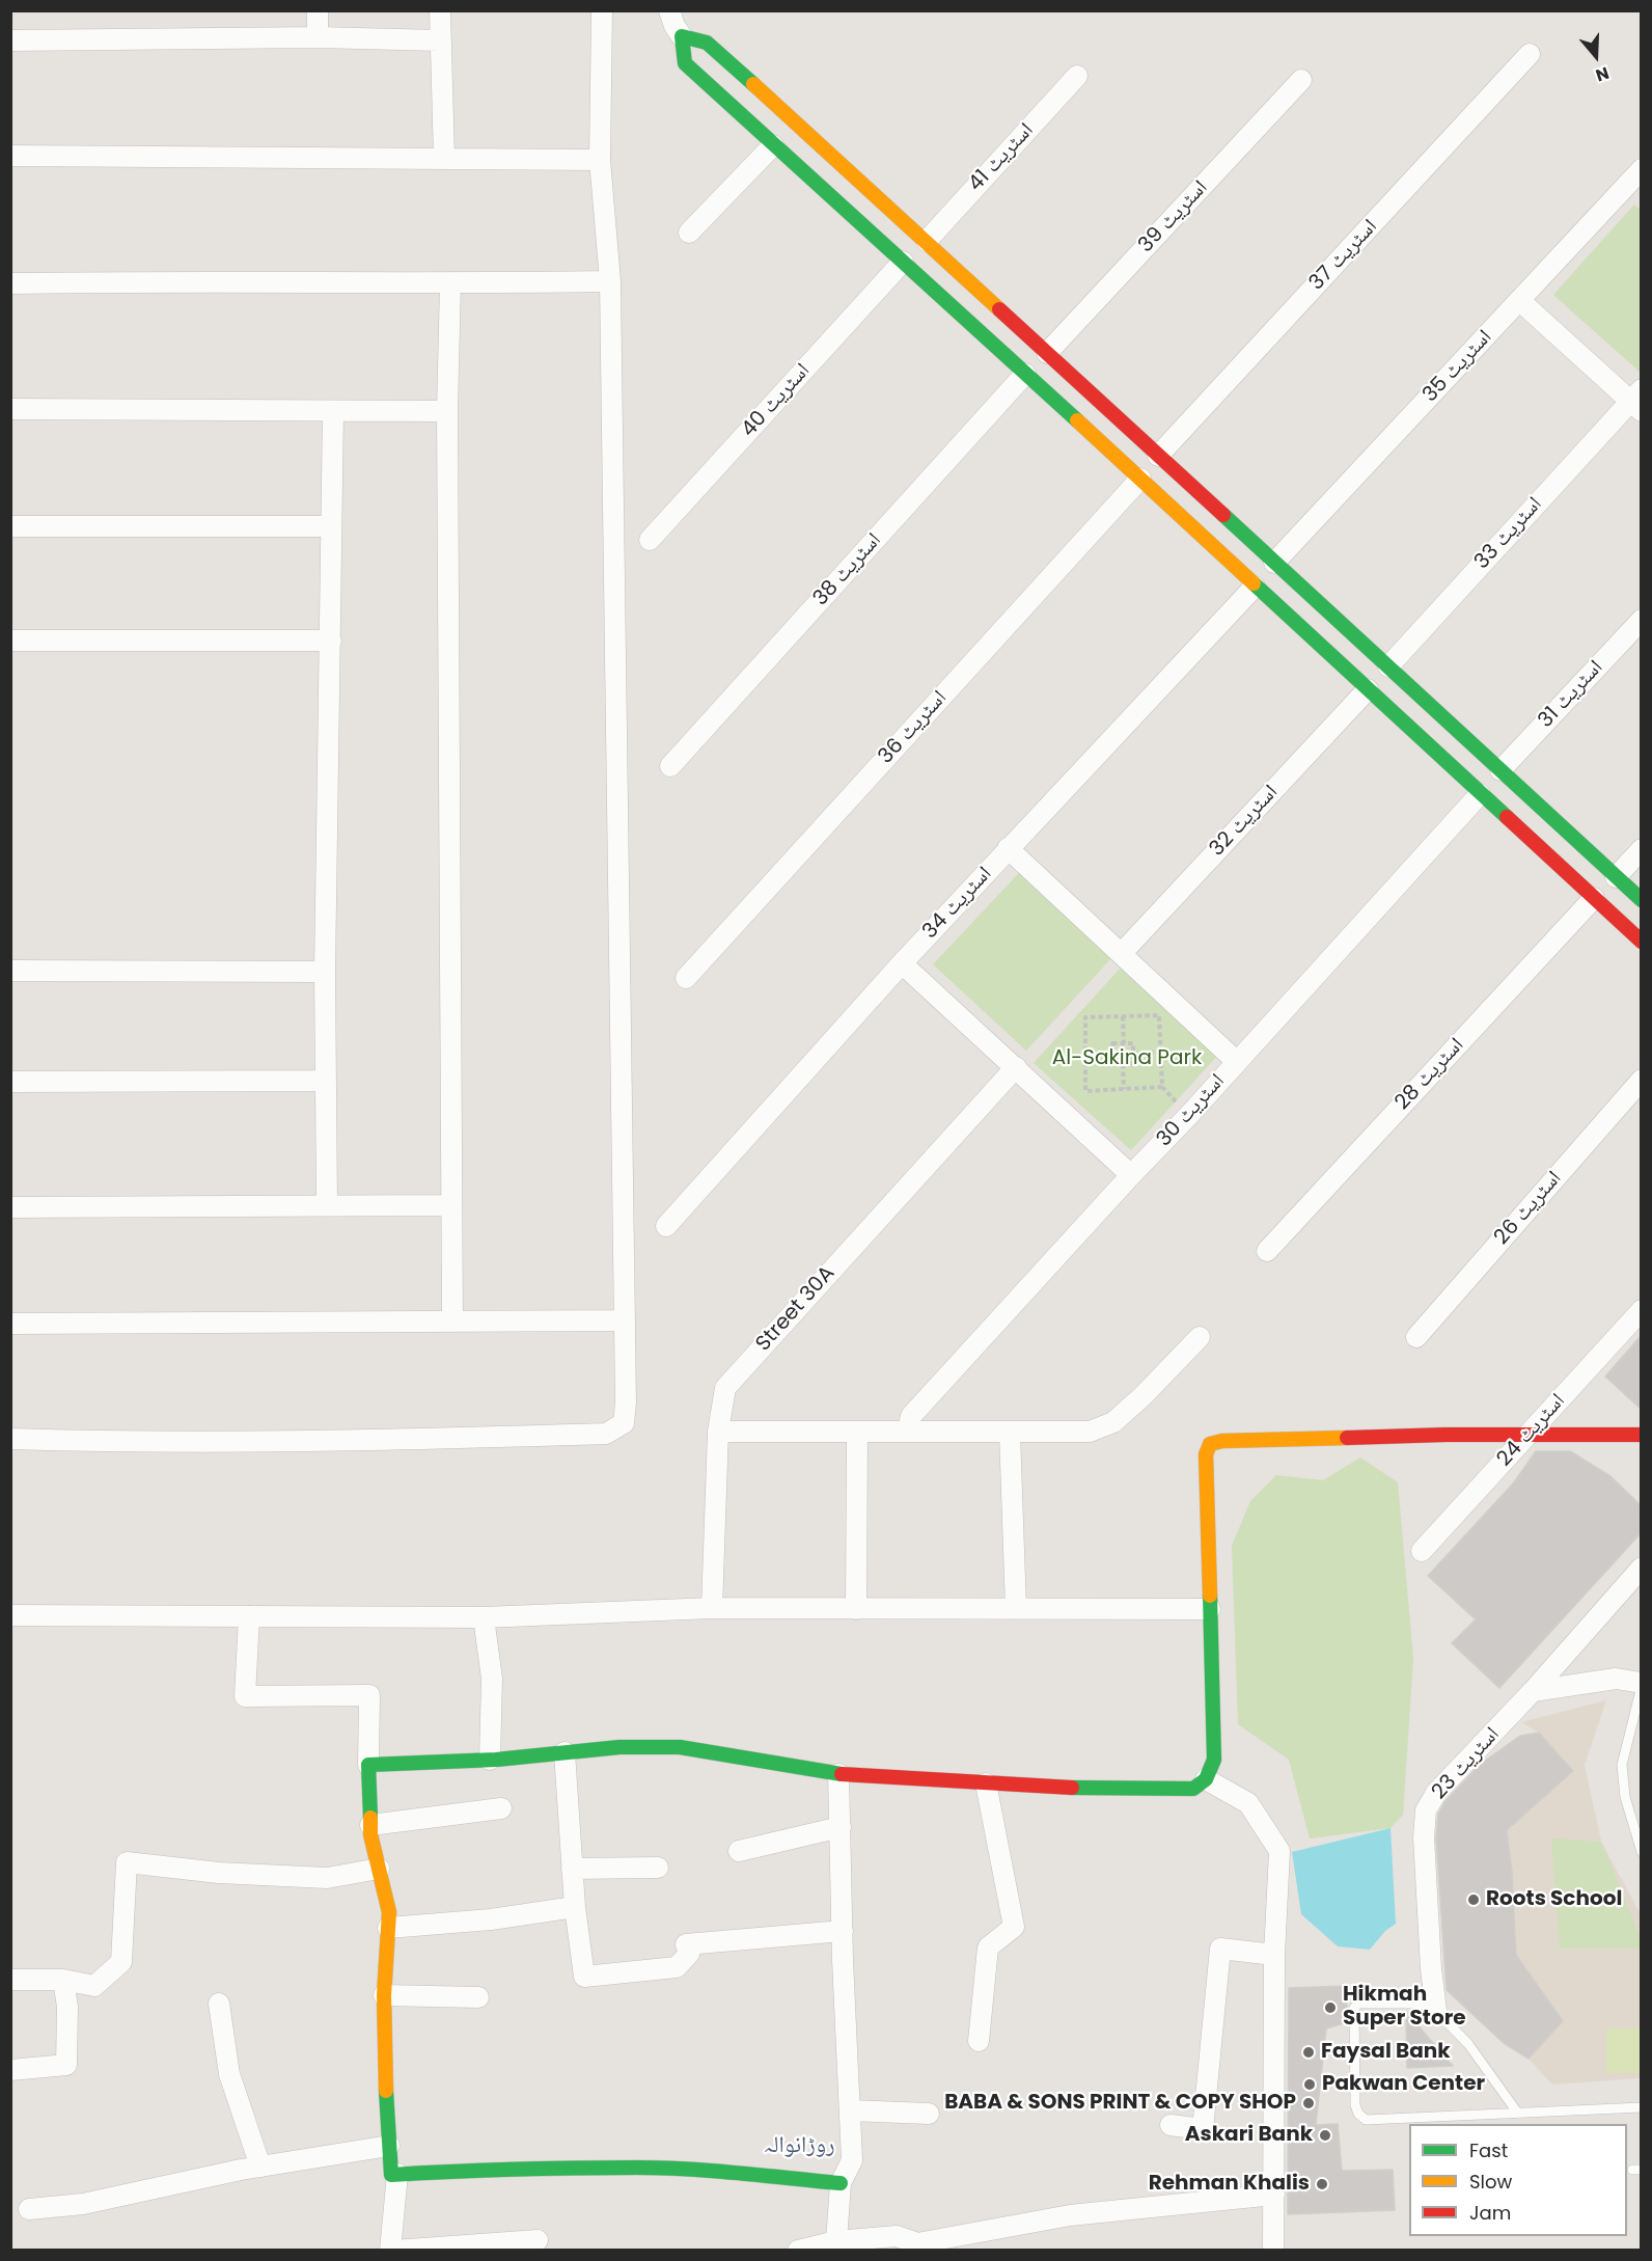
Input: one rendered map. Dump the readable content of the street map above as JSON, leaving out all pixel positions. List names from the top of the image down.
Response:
{
  "streets": {
    "street": [
      "اسٹریٹ 41",
      "اسٹریٹ 39",
      "اسٹریٹ 37",
      "اسٹریٹ 35",
      "اسٹریٹ 40",
      "اسٹریٹ 33",
      "اسٹریٹ 38",
      "اسٹریٹ 31",
      "اسٹریٹ 36",
      "اسٹریٹ 32",
      "اسٹریٹ 34",
      "اسٹریٹ 28",
      "اسٹریٹ 30",
      "اسٹریٹ 26",
      "Street 30A",
      "اسٹریٹ 24",
      "اسٹریٹ 23"
    ]
  },
  "districts": ["روڑانوالہ"],
  "parks": ["Al-Sakina Park"],
  "places": [
    "Roots School",
    "Hikmah Super Store",
    "Faysal Bank",
    "Pakwan Center",
    "BABA & SONS PRINT & COPY SHOP",
    "Askari Bank",
    "Rehman Khalis"
  ],
  "legend": ["Fast", "Slow", "Jam"],
  "north": "bottom"
}
